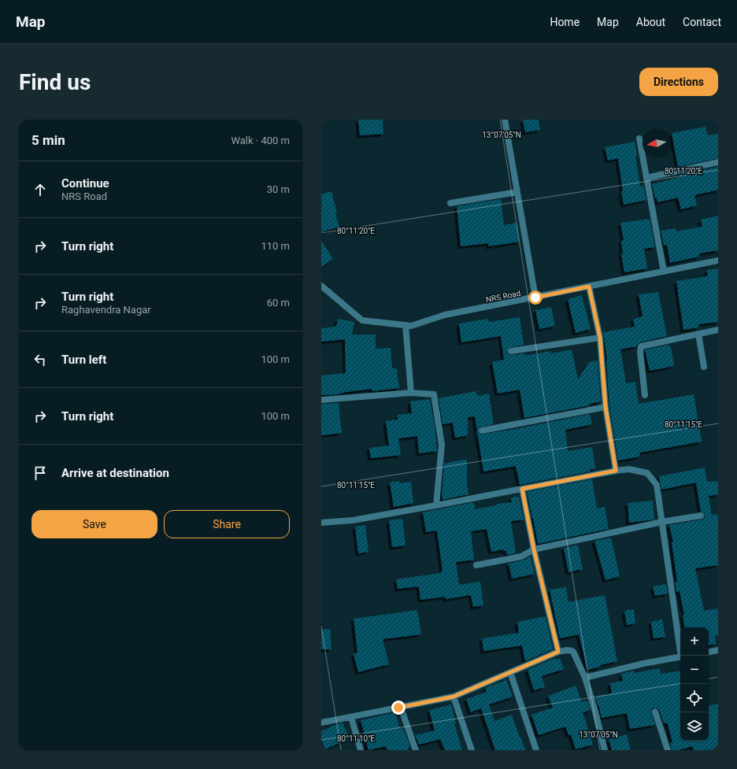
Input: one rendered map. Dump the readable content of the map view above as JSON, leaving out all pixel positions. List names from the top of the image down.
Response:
{
  "streets": {
    "street": ["NRS Road"]
  },
  "north": "left",
  "page": {
    "header": "Map",
    "nav": [
      "Home",
      "Map",
      "About",
      "Contact"
    ],
    "buttons": [
      "Directions",
      ["Save", "Share"]
    ],
    "title": "Find us",
    "heading": ["5 min", "Walk · 400 m"],
    "list": [
      ["Continue", "NRS Road", "30 m"],
      ["Turn right", "110 m"],
      ["Turn right", "Raghavendra Nagar", "60 m"],
      ["Turn left", "100 m"],
      ["Turn right", "100 m"],
      "Arrive at destination"
    ],
    "map_buttons": ["+", "−"]
  },
  "coordinates": [
    "13°07'05\"N",
    "80°11'20\"E",
    "80°11'15\"E",
    "80°11'10\"E"
  ]
}
